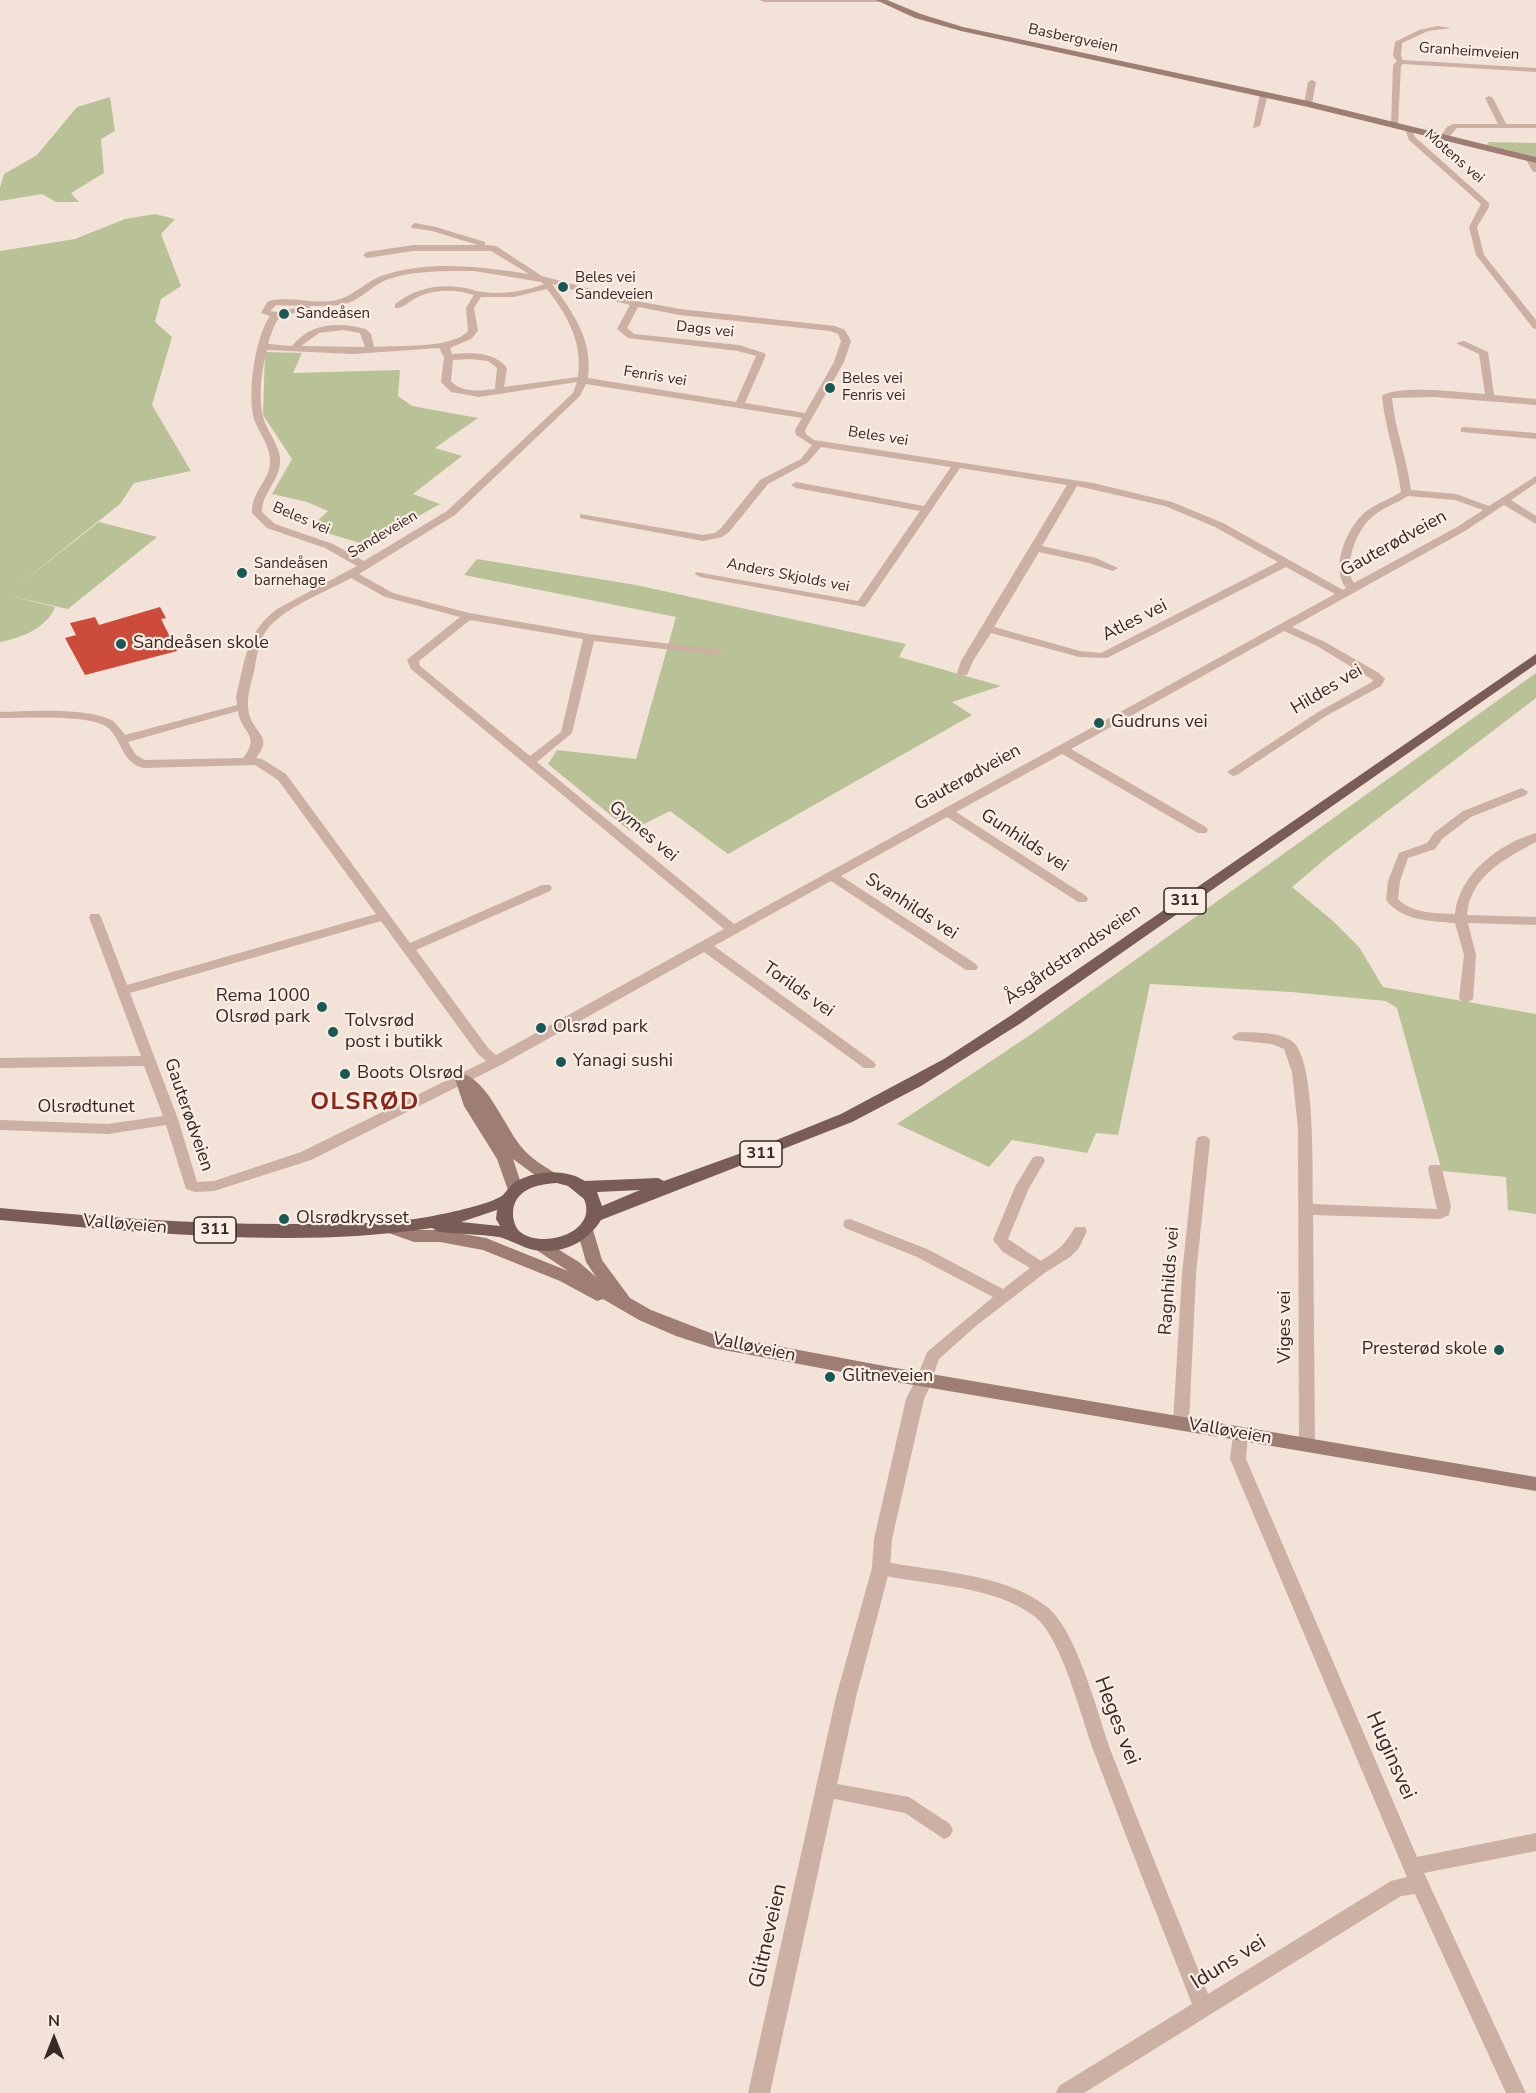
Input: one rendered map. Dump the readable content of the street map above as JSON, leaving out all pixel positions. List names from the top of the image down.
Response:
{
  "streets": {
    "main road": [
      "Basbergveien",
      "311",
      "Åsgårdstrandsveien",
      "Valløveien"
    ],
    "street": [
      "Granheimveien",
      "Motens vei",
      "Dags vei",
      "Fenris vei",
      "Beles vei",
      "Sandeveien",
      "Gauterødveien",
      "Anders Skjolds vei",
      "Atles vei",
      "Hildes vei",
      "Gymes vei",
      "Gunhilds vei",
      "Svanhilds vei",
      "Torilds vei",
      "Olsrødtunet",
      "Ragnhilds vei",
      "Viges vei",
      "Heges vei",
      "Huginsvei",
      "Glitneveien",
      "Iduns vei"
    ]
  },
  "crossings": [
    ["Basbergveien", "Granheimveien"],
    ["Basbergveien", "Motens vei"],
    ["Dags vei", "Fenris vei"],
    ["Dags vei", "Beles vei"],
    ["Fenris vei", "Beles vei"],
    ["Fenris vei", "Sandeveien"],
    ["Beles vei", "Sandeveien"],
    ["Beles vei", "Gauterødveien"],
    ["Beles vei", "Anders Skjolds vei"],
    ["Beles vei", "Atles vei"],
    ["Gauterødveien", "Hildes vei"],
    ["Gauterødveien", "Gymes vei"],
    ["Gauterødveien", "Gunhilds vei"],
    ["Gauterødveien", "Svanhilds vei"],
    ["Gauterødveien", "Torilds vei"],
    ["Gauterødveien", "Olsrødtunet"],
    ["311", "Åsgårdstrandsveien"],
    ["311", "Valløveien"],
    ["Åsgårdstrandsveien", "Valløveien"],
    ["Valløveien", "Ragnhilds vei"],
    ["Valløveien", "Viges vei"],
    ["Valløveien", "Huginsvei"],
    ["Valløveien", "Glitneveien"],
    ["Heges vei", "Glitneveien"],
    ["Heges vei", "Iduns vei"],
    ["Huginsvei", "Iduns vei"]
  ],
  "districts": ["OLSRØD"],
  "places": [
    "Beles vei Sandeveien",
    "Sandeåsen",
    "Beles vei Fenris vei",
    "Sandeåsen barnehage",
    "Sandeåsen skole",
    "Gudruns vei",
    "Rema 1000 Olsrød park",
    "Olsrød park",
    "Tolvsrød post i butikk",
    "Yanagi sushi",
    "Boots Olsrød",
    "Olsrødkrysset",
    "Presterød skole",
    "Glitneveien"
  ],
  "north": "top"
}
